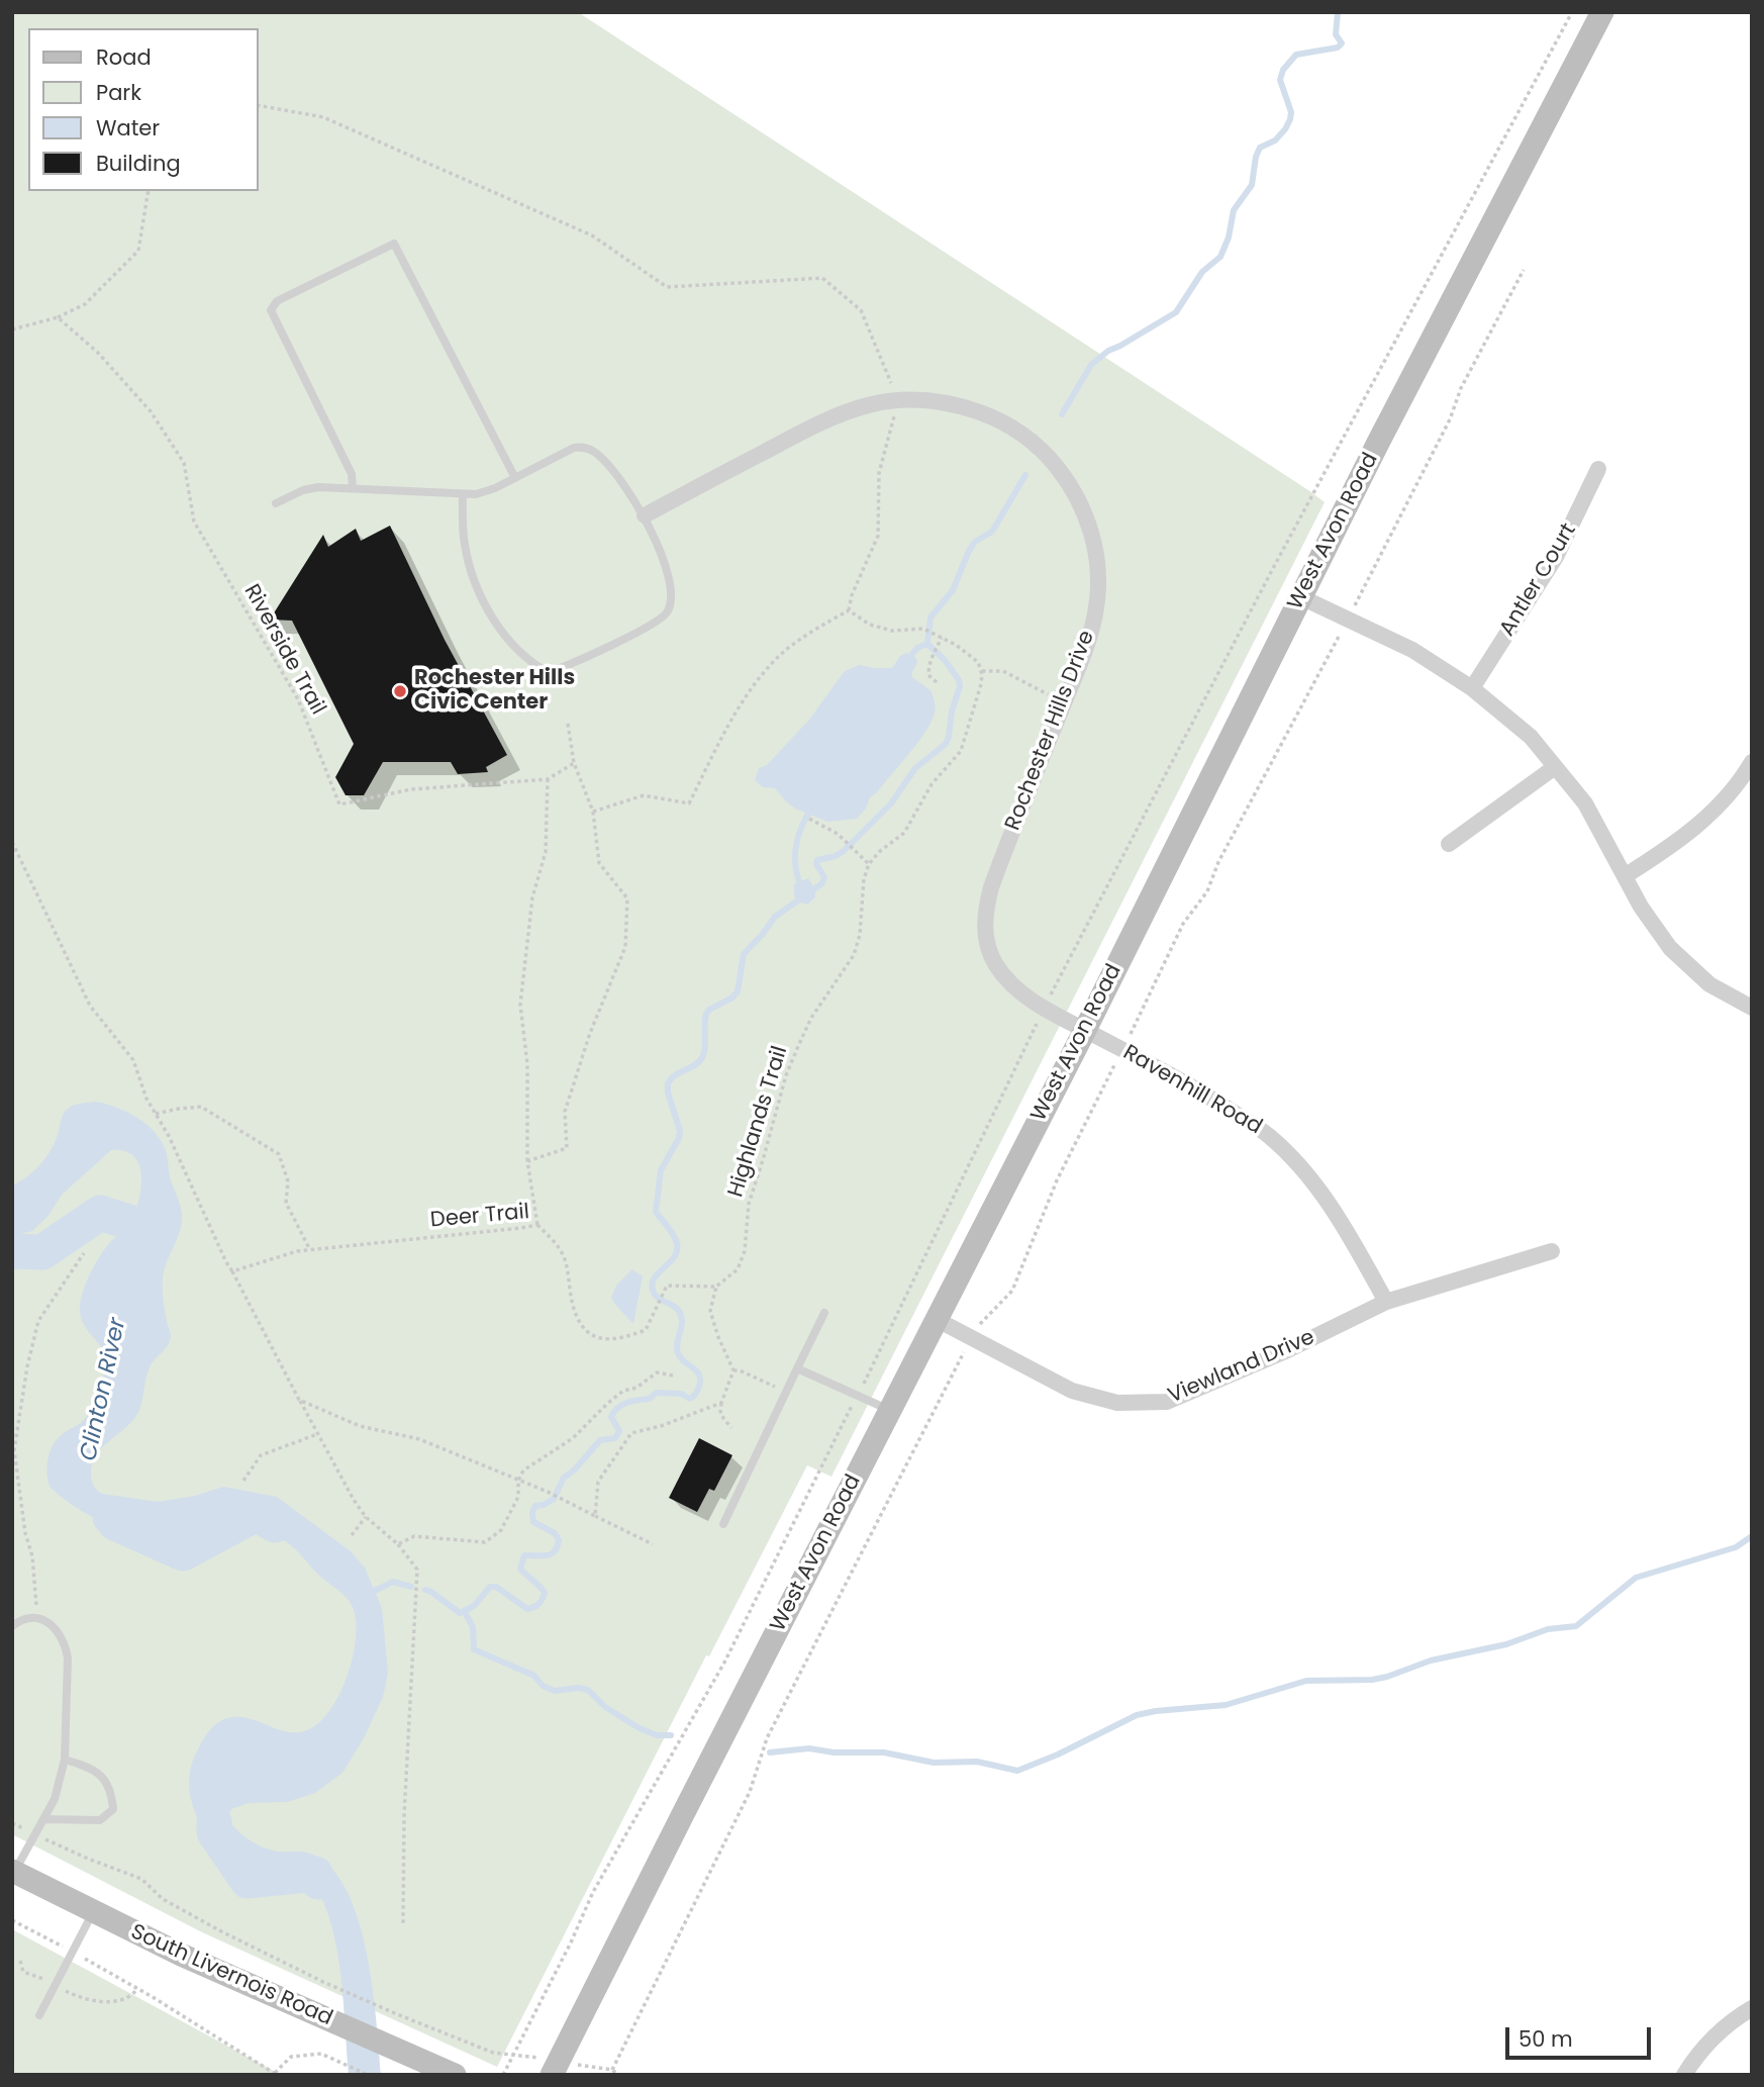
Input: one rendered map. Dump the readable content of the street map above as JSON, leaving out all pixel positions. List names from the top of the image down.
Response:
{
  "streets": {
    "street": [
      "West Avon Road",
      "Antler Court",
      "Rochester Hills Drive",
      "Ravenhill Road",
      "Viewland Drive",
      "South Livernois Road"
    ],
    "path": ["Riverside Trail", "Highlands Trail", "Deer Trail"]
  },
  "crossings": [
    ["West Avon Road", "Rochester Hills Drive"],
    ["West Avon Road", "Ravenhill Road"],
    ["West Avon Road", "Viewland Drive"],
    ["Rochester Hills Drive", "Ravenhill Road"],
    ["Ravenhill Road", "Viewland Drive"],
    ["Highlands Trail", "Deer Trail"]
  ],
  "water": ["Clinton River"],
  "places": ["Rochester Hills Civic Center"],
  "legend": [
    "Road",
    "Park",
    "Water",
    "Building"
  ],
  "scale_bar": "50 m"
}
